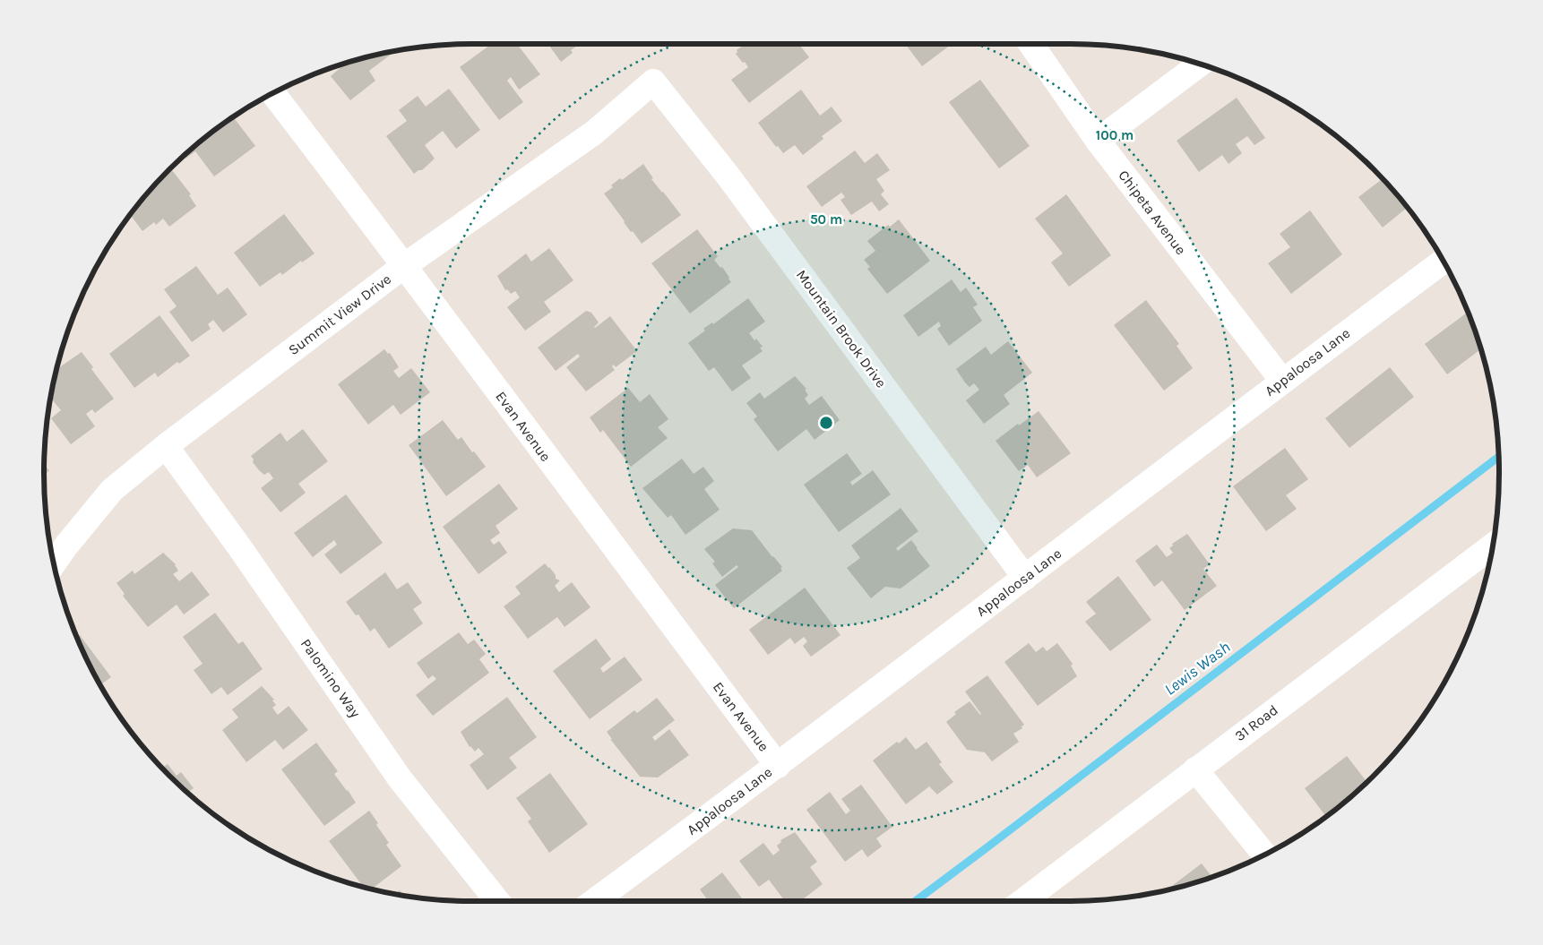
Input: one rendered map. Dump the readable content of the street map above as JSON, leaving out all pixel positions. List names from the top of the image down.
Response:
{
  "streets": {
    "street": [
      "Chipeta Avenue",
      "Summit View Drive",
      "Mountain Brook Drive",
      "Appaloosa Lane",
      "Evan Avenue",
      "Palomino Way",
      "31 Road"
    ]
  },
  "crossings": [
    ["Chipeta Avenue", "Appaloosa Lane"],
    ["Summit View Drive", "Mountain Brook Drive"],
    ["Summit View Drive", "Evan Avenue"],
    ["Summit View Drive", "Palomino Way"],
    ["Mountain Brook Drive", "Appaloosa Lane"],
    ["Appaloosa Lane", "Evan Avenue"]
  ],
  "water": ["Lewis Wash"],
  "rings": ["100 m", "50 m"]
}
